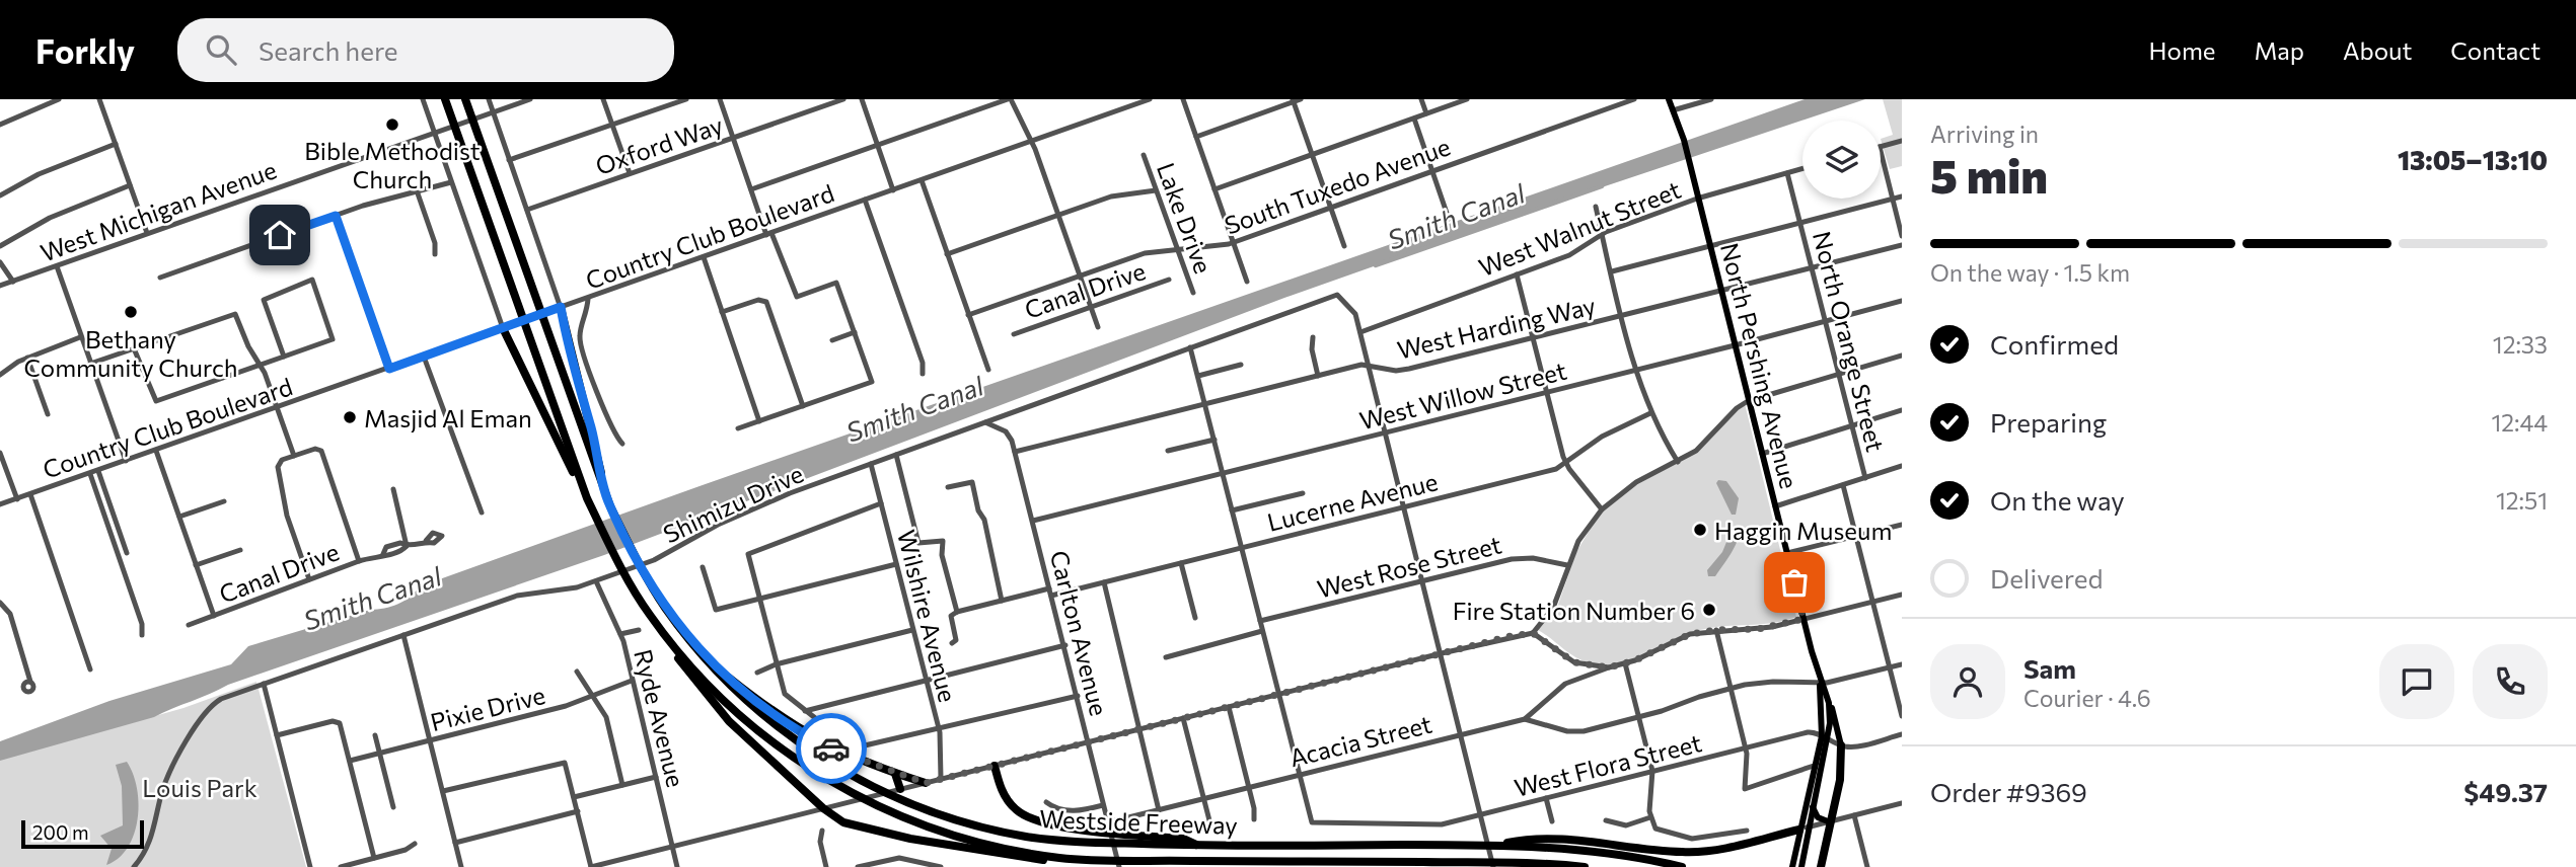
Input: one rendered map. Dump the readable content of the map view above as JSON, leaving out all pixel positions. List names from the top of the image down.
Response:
{
  "streets": {
    "highway": ["Westside Freeway"],
    "main road": ["North Pershing Avenue"],
    "street": [
      "Oxford Way",
      "South Tuxedo Avenue",
      "West Michigan Avenue",
      "Lake Drive",
      "West Walnut Street",
      "Country Club Boulevard",
      "Canal Drive",
      "West Harding Way",
      "North Orange Street",
      "West Willow Street",
      "Lucerne Avenue",
      "Shimizu Drive",
      "West Rose Street",
      "Wilshire Avenue",
      "Carlton Avenue",
      "Pixie Drive",
      "Ryde Avenue",
      "Acacia Street",
      "West Flora Street"
    ]
  },
  "crossings": [
    ["South Tuxedo Avenue", "Lake Drive"],
    ["West Walnut Street", "North Orange Street"],
    ["West Walnut Street", "North Pershing Avenue"],
    ["West Walnut Street", "Shimizu Drive"],
    ["West Harding Way", "North Orange Street"],
    ["West Harding Way", "North Pershing Avenue"],
    ["West Harding Way", "Carlton Avenue"],
    ["North Orange Street", "West Willow Street"],
    ["North Pershing Avenue", "West Willow Street"],
    ["North Pershing Avenue", "Acacia Street"],
    ["North Pershing Avenue", "West Flora Street"],
    ["West Willow Street", "Carlton Avenue"],
    ["Lucerne Avenue", "Carlton Avenue"],
    ["Shimizu Drive", "Wilshire Avenue"],
    ["Shimizu Drive", "Carlton Avenue"],
    ["Shimizu Drive", "Ryde Avenue"],
    ["Carlton Avenue", "Acacia Street"],
    ["Carlton Avenue", "Westside Freeway"],
    ["Pixie Drive", "Ryde Avenue"],
    ["Acacia Street", "West Flora Street"]
  ],
  "water": ["Smith Canal"],
  "parks": ["Louis Park"],
  "places": [
    "Bible Methodist Church",
    "Bethany Community Church",
    "Masjid Al Eman",
    "Haggin Museum",
    "Fire Station Number 6"
  ],
  "scale_bar": "200 m",
  "page": {
    "header": "Forkly",
    "search": "Search here",
    "nav": [
      "Home",
      "Map",
      "About",
      "Contact"
    ],
    "heading": ["5 min", "Arriving in", "13:05–13:10"],
    "panel": [
      "Sam",
      "Courier · 4.6",
      "Order #9369",
      "$49.37"
    ],
    "bar": "On the way · 1.5 km",
    "list": [
      ["Confirmed", "12:33"],
      ["Preparing", "12:44"],
      ["On the way", "12:51"],
      "Delivered"
    ],
    "scale": "200 m"
  }
}
